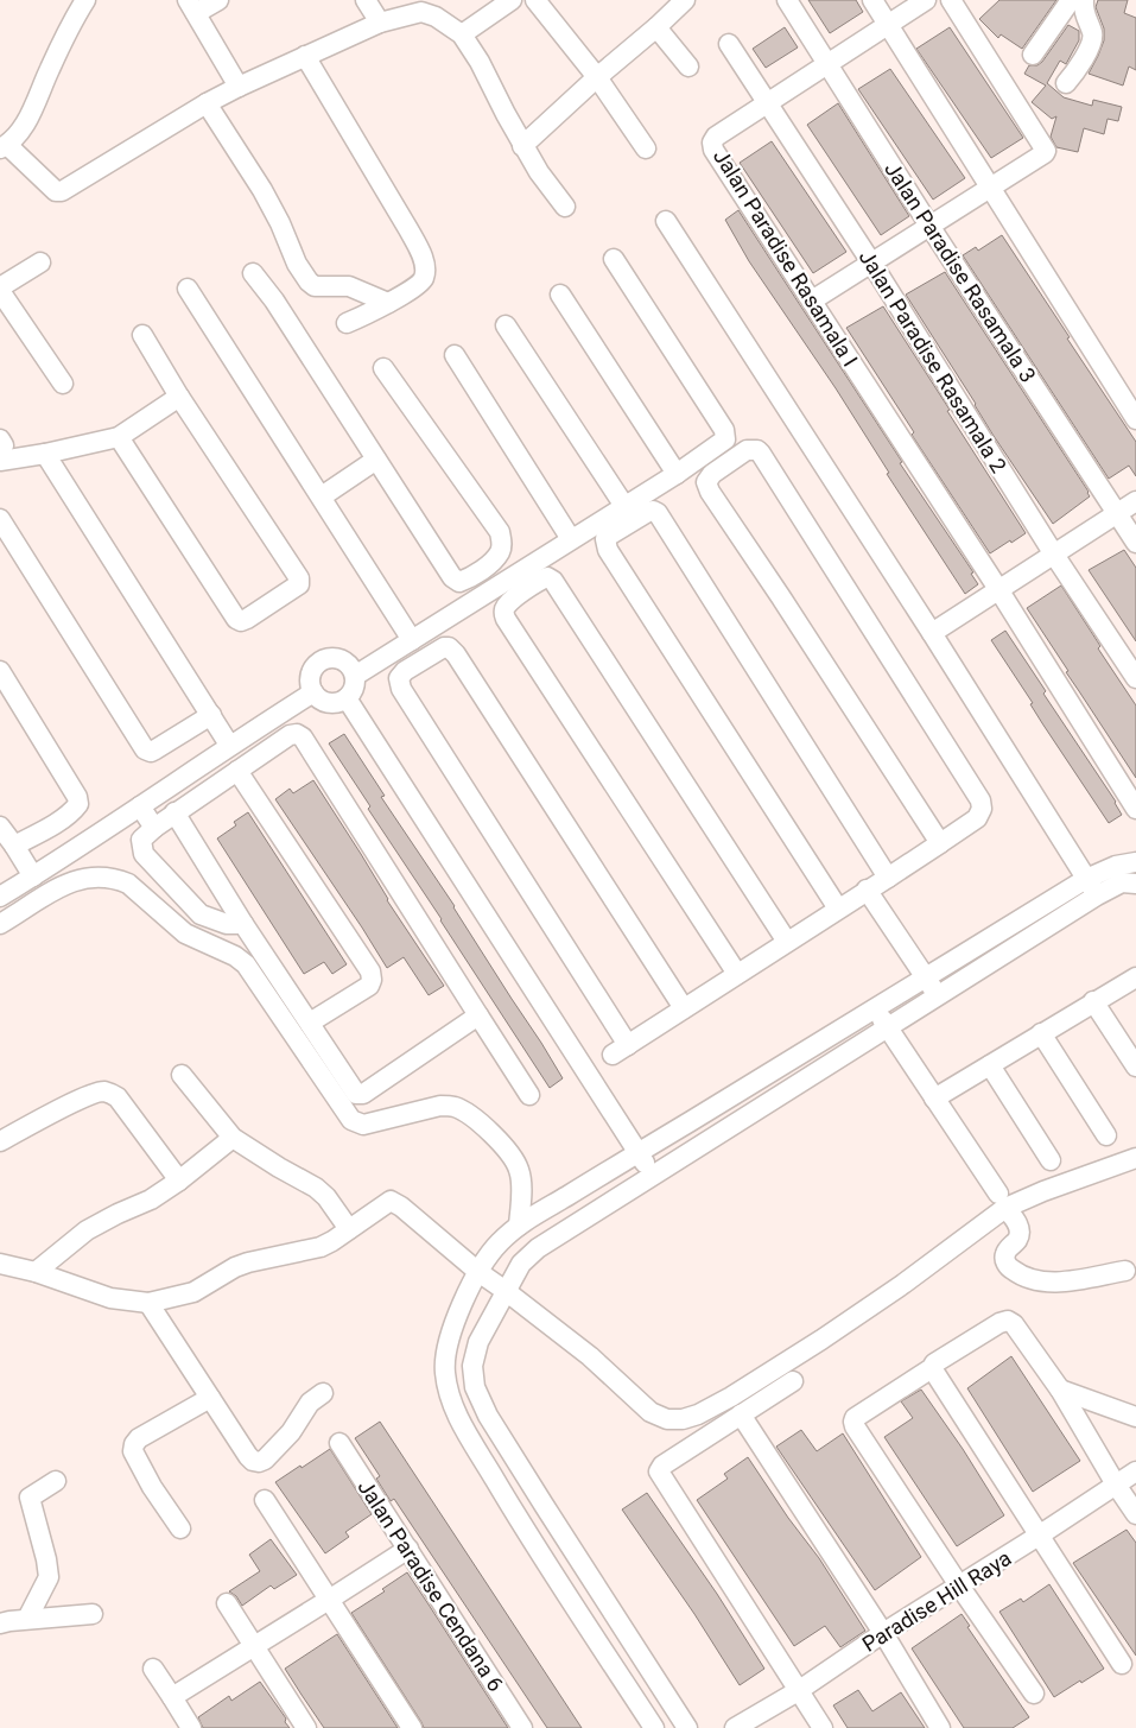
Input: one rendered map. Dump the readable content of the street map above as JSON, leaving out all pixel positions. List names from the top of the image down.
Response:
{
  "streets": {
    "street": [
      "Jalan Paradise Rasamala I",
      "Jalan Paradise Rasamala 3",
      "Jalan Paradise Rasamala 2",
      "Jalan Paradise Cendana 6",
      "Paradise Hill Raya"
    ]
  },
  "crossings": [
    ["Jalan Paradise Rasamala I", "Jalan Paradise Rasamala 3"],
    ["Jalan Paradise Rasamala I", "Jalan Paradise Rasamala 2"]
  ]
}
